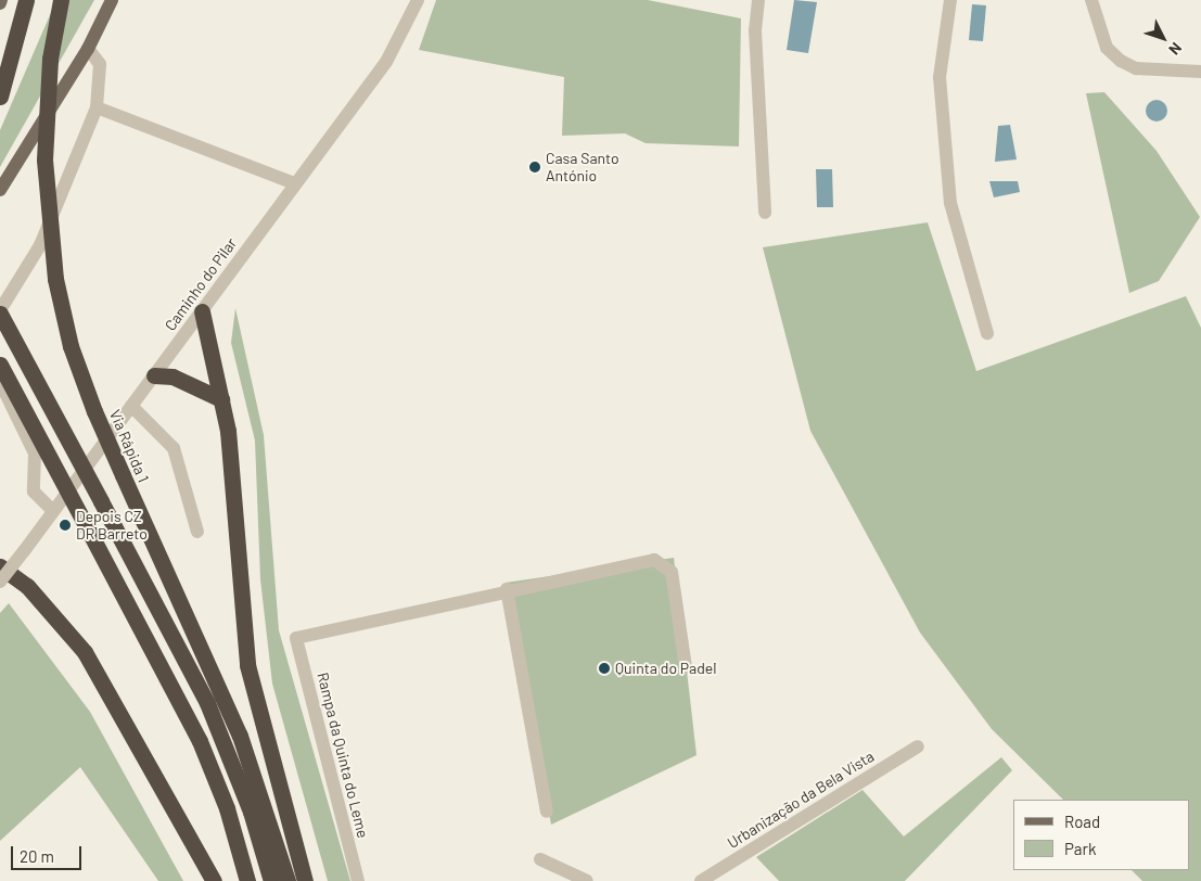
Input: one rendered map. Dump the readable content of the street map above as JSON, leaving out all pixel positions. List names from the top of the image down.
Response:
{
  "streets": {
    "highway": ["Via Rápida 1"],
    "street": ["Caminho do Pilar", "Rampa da Quinta do Leme", "Urbanização da Bela Vista"]
  },
  "places": ["Casa Santo António", "Depois CZ DR Barreto", "Quinta do Padel"],
  "legend": ["Road", "Park"],
  "scale_bar": "20 m",
  "north": "bottom right"
}
